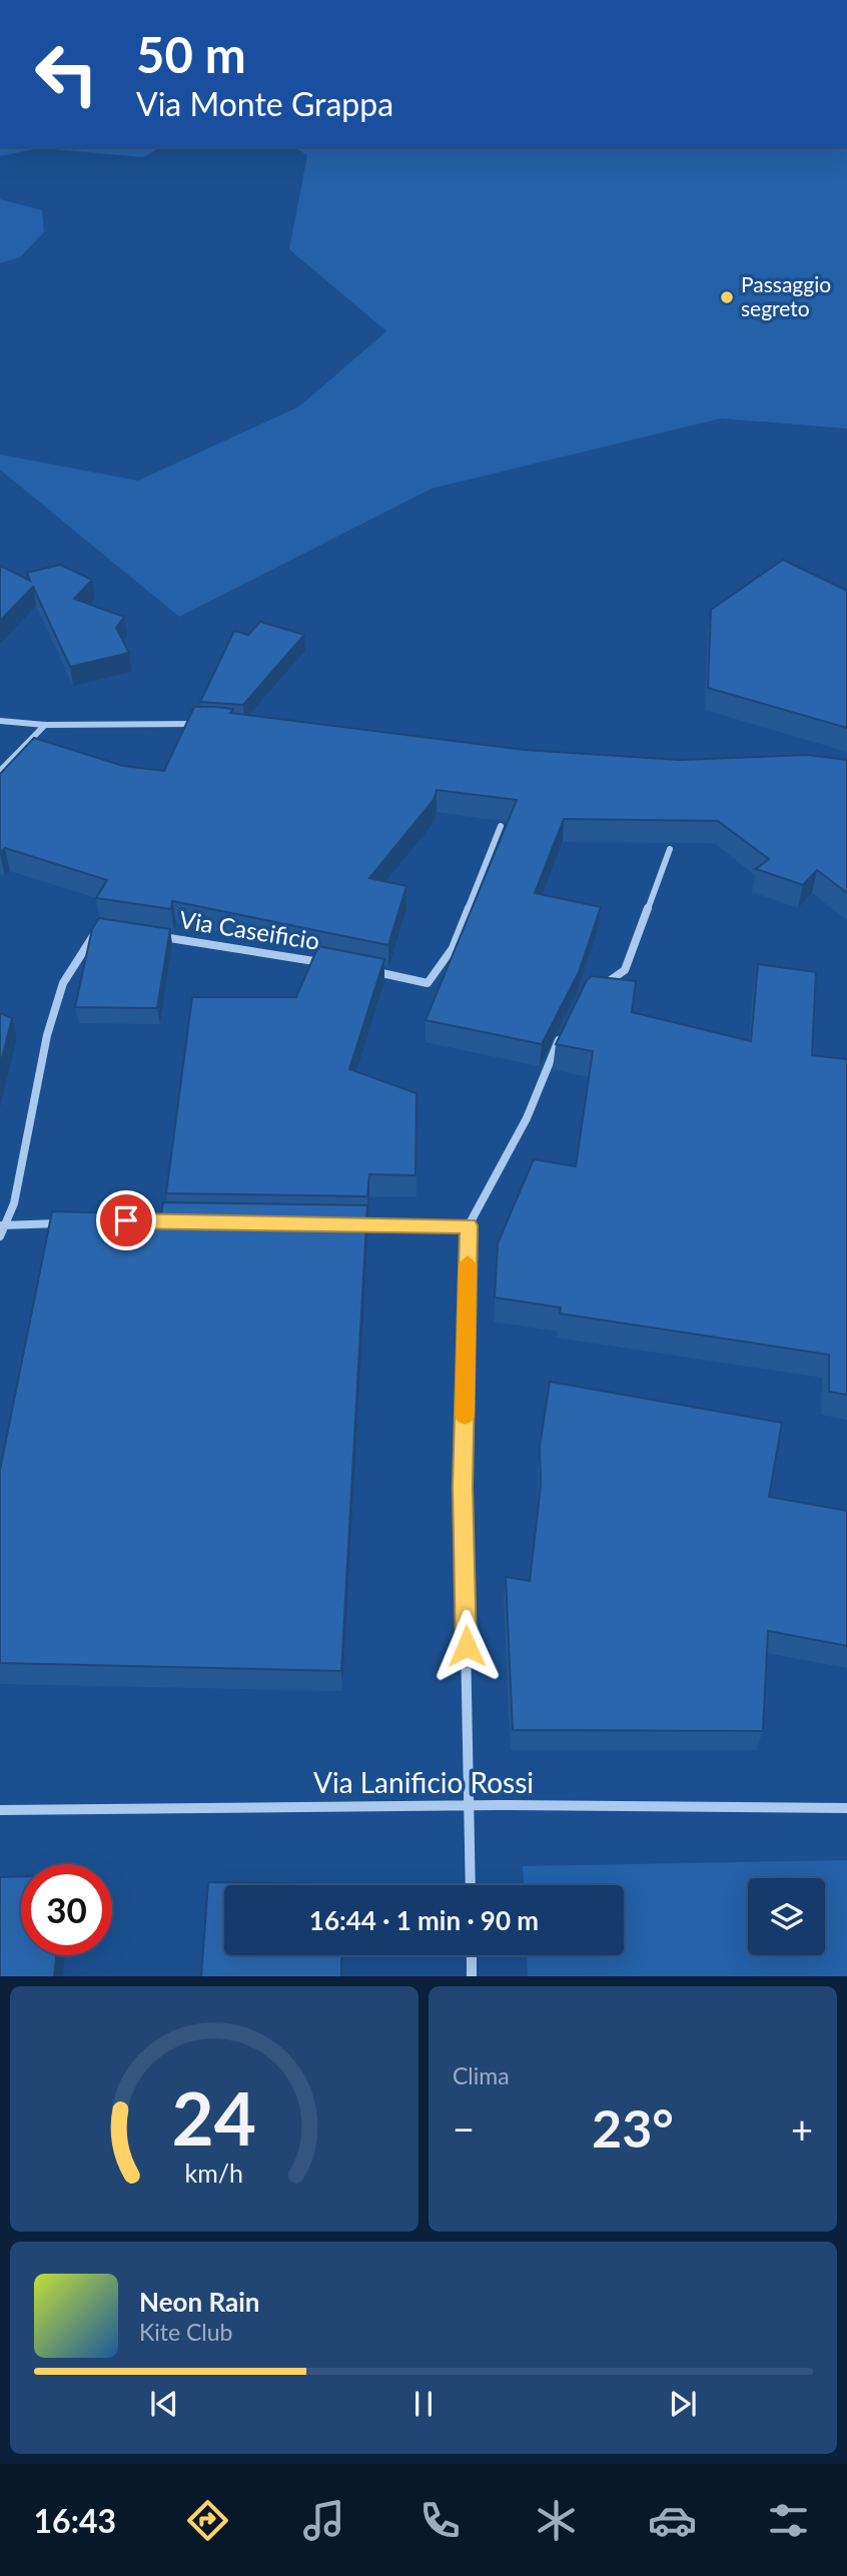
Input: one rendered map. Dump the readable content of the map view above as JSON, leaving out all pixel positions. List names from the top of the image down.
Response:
{
  "streets": {
    "street": ["Via Caseificio", "Via Lanificio Rossi"]
  },
  "places": ["Passaggio segreto"],
  "page": {
    "turn": ["50 m", "Via Monte Grappa"],
    "limit": "30",
    "trip": "16:44 · 1 min · 90 m",
    "tile": "Clima",
    "heat": ["−", "23°", "+"],
    "song": ["Neon Rain", "Kite Club"],
    "tabs": "16:43",
    "gauge": ["24", "km/h"]
  }
}
